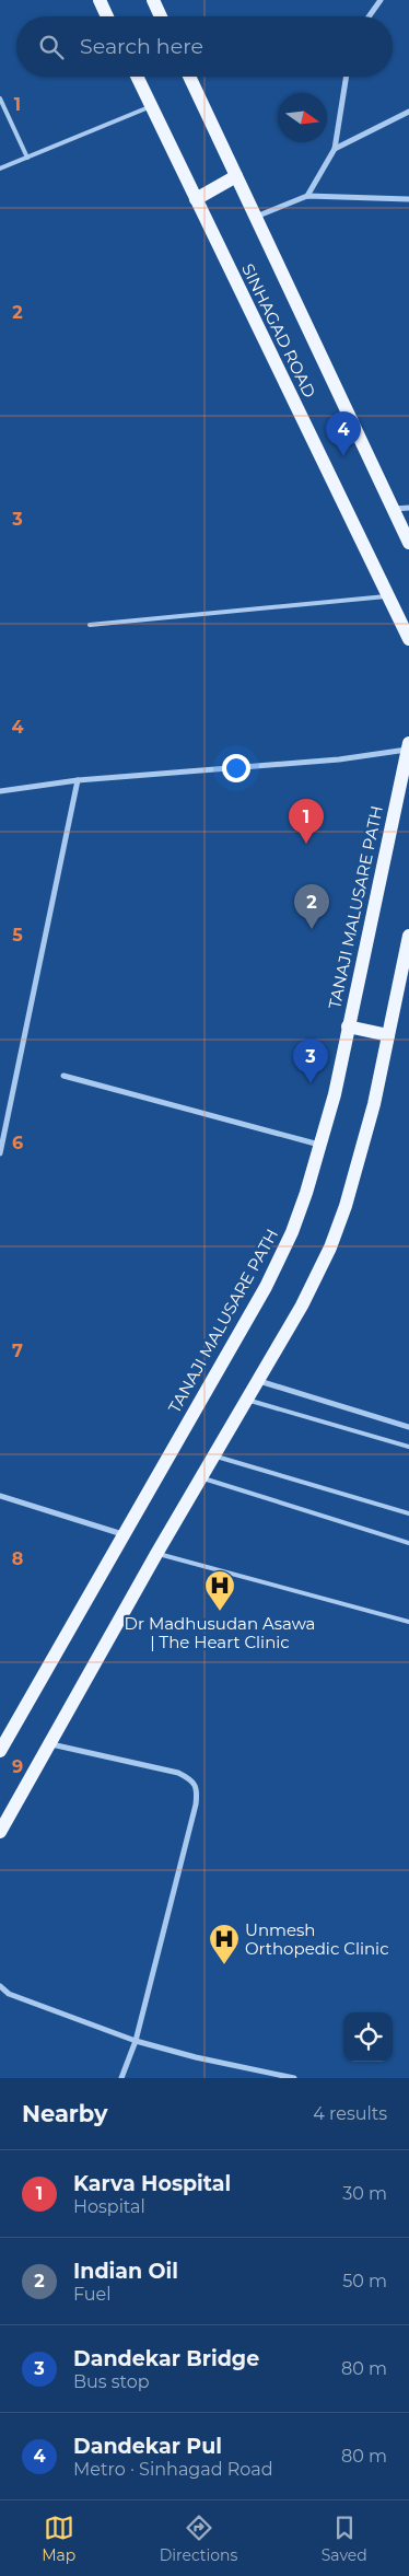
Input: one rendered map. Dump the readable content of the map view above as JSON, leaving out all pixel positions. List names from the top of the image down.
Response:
{
  "streets": {
    "main road": ["SINHAGAD ROAD", "TANAJI MALUSARE PATH"]
  },
  "places": {
    "hospital": ["Dr Madhusudan Asawa | The Heart Clinic", "Unmesh Orthopedic Clinic"]
  },
  "north": "right",
  "page": {
    "search": "Search here",
    "pins": [
      "4",
      "1",
      "2",
      "3"
    ],
    "heading": ["Nearby", "4 results"],
    "list": [
      {
        "mark": "1",
        "name": "Karva Hospital",
        "note": "Hospital",
        "value": "30 m"
      },
      {
        "mark": "2",
        "name": "Indian Oil",
        "note": "Fuel",
        "value": "50 m"
      },
      {
        "mark": "3",
        "name": "Dandekar Bridge",
        "note": "Bus stop",
        "value": "80 m"
      },
      {
        "mark": "4",
        "name": "Dandekar Pul",
        "note": "Metro · Sinhagad Road",
        "value": "80 m"
      }
    ],
    "nav": ["Map", "Directions", "Saved"]
  },
  "grid": {
    "rows": [
      "1",
      "2",
      "3",
      "4",
      "5",
      "6",
      "7",
      "8",
      "9"
    ]
  }
}
